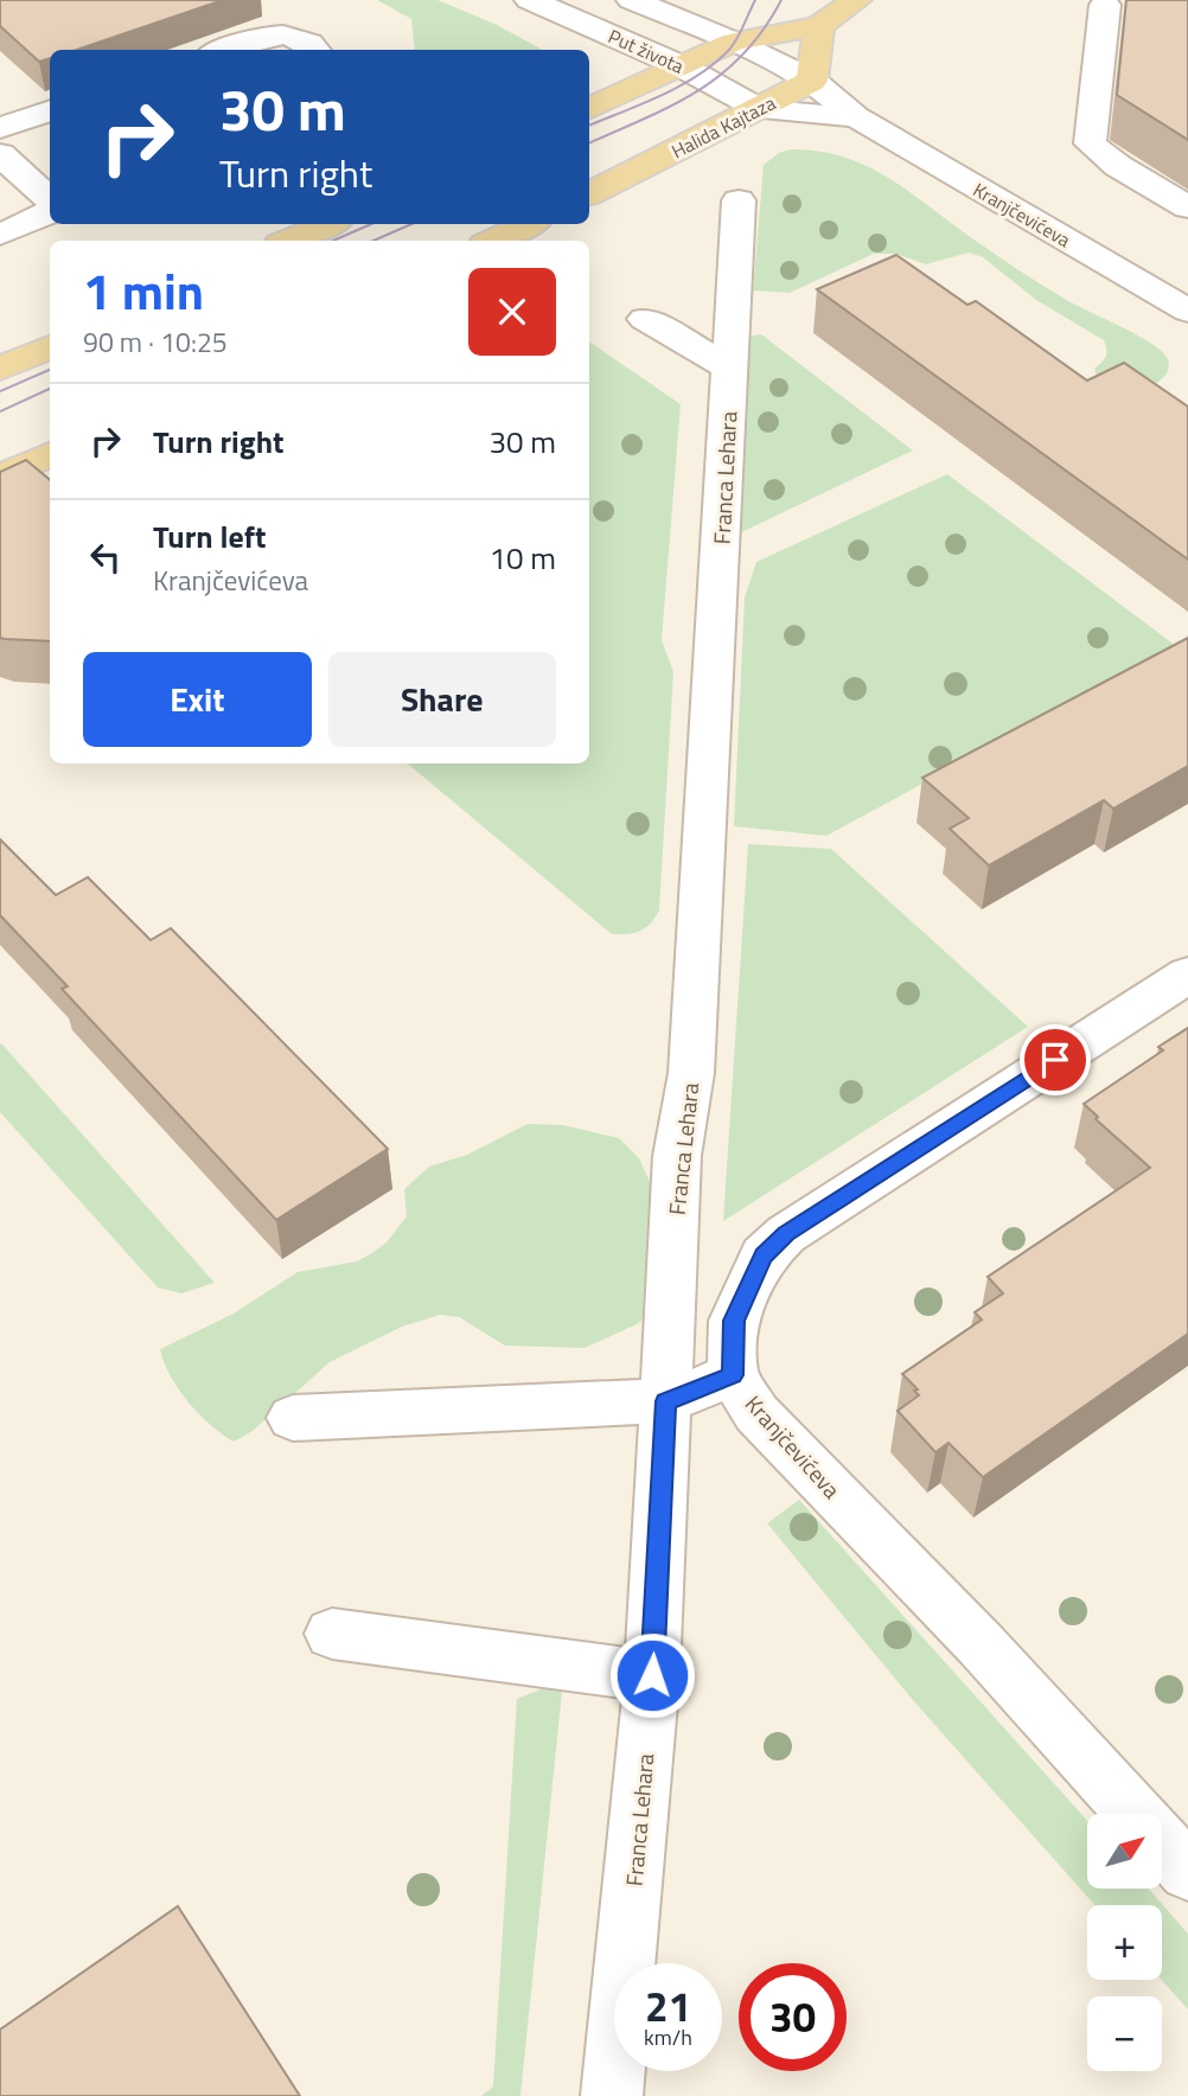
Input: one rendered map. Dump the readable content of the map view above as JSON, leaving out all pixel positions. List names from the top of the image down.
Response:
{
  "streets": {
    "main road": ["Halida Kajtaza"],
    "street": ["Put života", "Kranjčevićeva", "Franca Lehara"]
  },
  "crossings": [
    ["Put života", "Halida Kajtaza"],
    ["Put života", "Kranjčevićeva"],
    ["Halida Kajtaza", "Kranjčevićeva"]
  ],
  "north": "top right",
  "page": {
    "turn": ["30 m", "Turn right"],
    "heading": ["1 min", "90 m · 10:25"],
    "list": [
      {
        "name": "Turn right",
        "value": "30 m"
      },
      {
        "name": "Turn left",
        "note": "Kranjčevićeva",
        "value": "10 m"
      }
    ],
    "buttons": ["Exit", "Share"],
    "map_buttons": ["+", "−"],
    "speed": "21 km/h",
    "limit": "30"
  }
}
